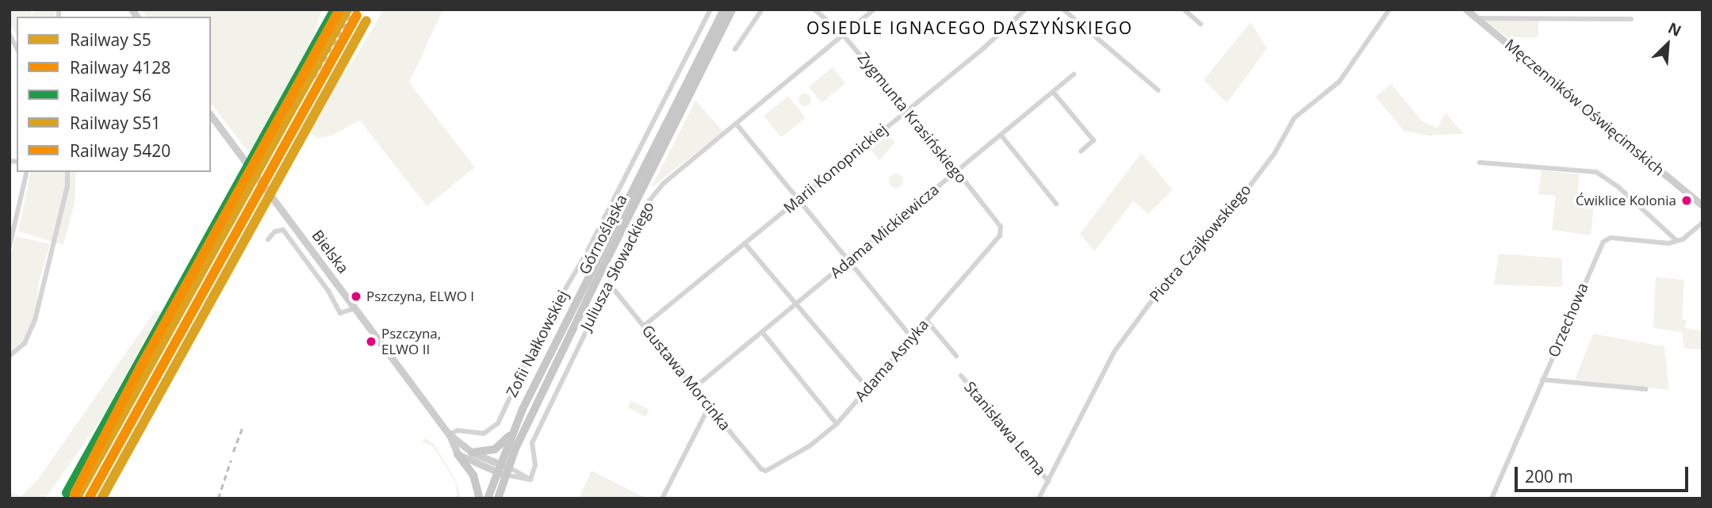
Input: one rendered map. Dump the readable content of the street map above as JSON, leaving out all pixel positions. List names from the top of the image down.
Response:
{
  "streets": {
    "main road": ["Męczenników Oświęcimskich", "Górnośląska", "Bielska"],
    "street": [
      "Zygmunta Krasińskiego",
      "Marii Konopnickiej",
      "Adama Mickiewicza",
      "Piotra Czajkowskiego",
      "Juliusza Słowackiego",
      "Orzechowa",
      "Zofii Nałkowskiej",
      "Adama Asnyka",
      "Gustawa Morcinka",
      "Stanisława Lema"
    ]
  },
  "crossings": [
    ["Zygmunta Krasińskiego", "Marii Konopnickiej"],
    ["Zygmunta Krasińskiego", "Adama Mickiewicza"],
    ["Zygmunta Krasińskiego", "Juliusza Słowackiego"],
    ["Zygmunta Krasińskiego", "Adama Asnyka"],
    ["Marii Konopnickiej", "Gustawa Morcinka"],
    ["Adama Mickiewicza", "Gustawa Morcinka"],
    ["Górnośląska", "Bielska"],
    ["Górnośląska", "Juliusza Słowackiego"],
    ["Piotra Czajkowskiego", "Stanisława Lema"],
    ["Bielska", "Juliusza Słowackiego"],
    ["Bielska", "Zofii Nałkowskiej"],
    ["Juliusza Słowackiego", "Gustawa Morcinka"],
    ["Adama Asnyka", "Gustawa Morcinka"]
  ],
  "districts": ["OSIEDLE IGNACEGO DASZYŃSKIEGO"],
  "places": ["Ćwiklice Kolonia", "Pszczyna, ELWO I", "Pszczyna, ELWO II"],
  "lines": [
    "rail line S5",
    "rail line S6",
    "rail line 5420",
    "rail line 4128",
    "rail line S51"
  ],
  "legend": [
    "Railway S5",
    "Railway 4128",
    "Railway S6",
    "Railway S51",
    "Railway 5420"
  ],
  "scale_bar": "200 m",
  "north": "top right"
}
